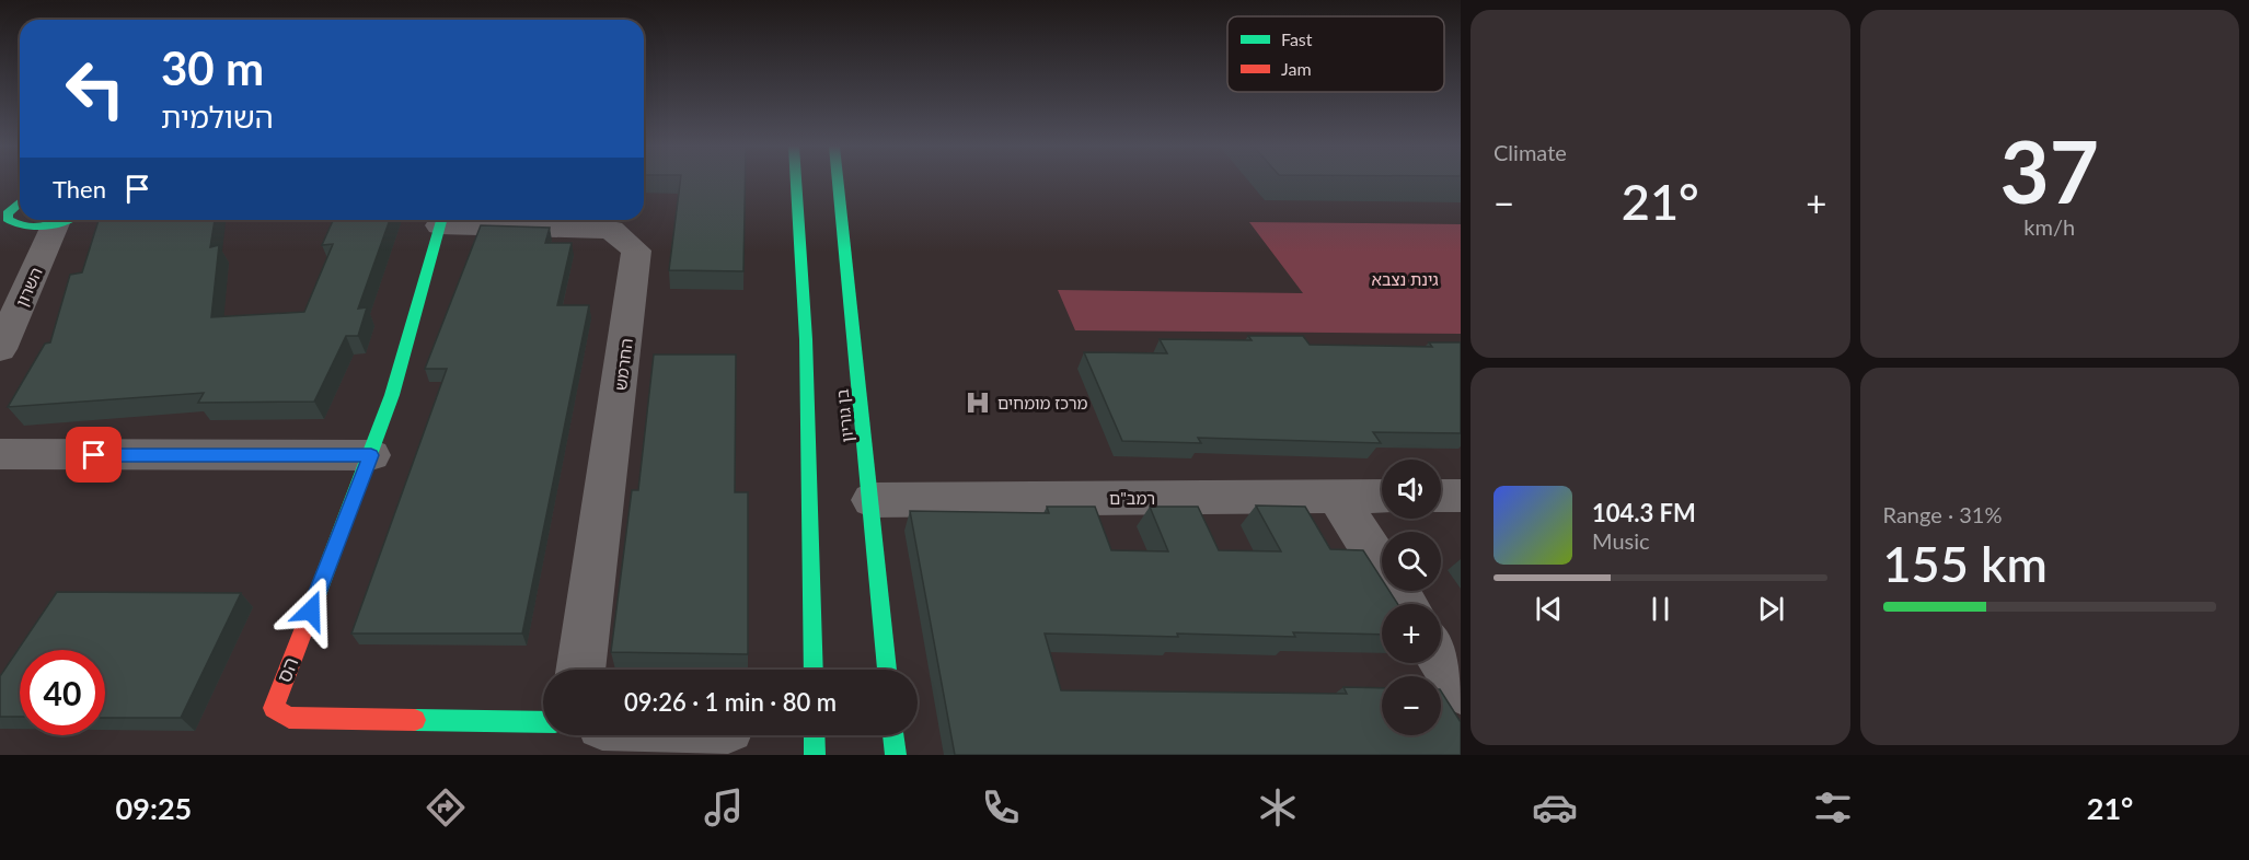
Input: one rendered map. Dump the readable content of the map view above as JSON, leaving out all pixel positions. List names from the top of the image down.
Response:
{
  "streets": {
    "street": [
      "השרון",
      "החרמש",
      "בן גוריון",
      "רמב\"ם",
      "הס"
    ]
  },
  "crossings": [
    ["בן גוריון", "רמב\"ם"]
  ],
  "parks": ["גינת נצבא"],
  "places": {
    "hospital": ["מרכז מומחים"]
  },
  "legend": ["Fast", "Jam"],
  "page": {
    "tile": [
      "Climate",
      ["37", "km/h"],
      ["Range · 31%", "155 km"]
    ],
    "turn": ["30 m", "השולמית"],
    "then": "Then",
    "heat": ["−", "21°", "+"],
    "map_buttons": ["+", "−"],
    "song": ["104.3 FM", "Music"],
    "limit": "40",
    "trip": "09:26 · 1 min · 80 m",
    "tabs": ["09:25", "21°"]
  }
}
